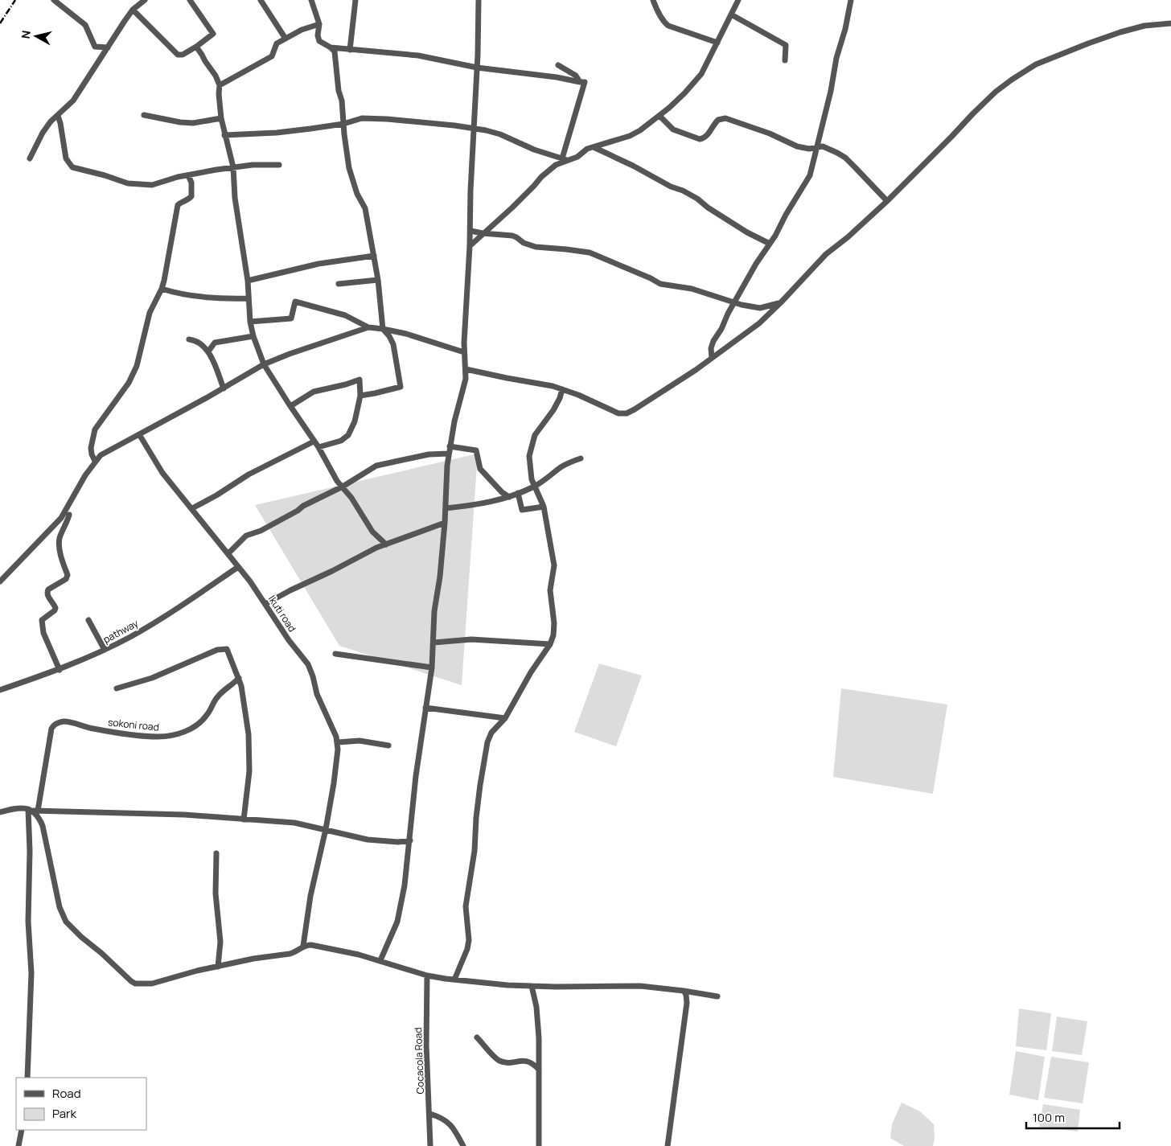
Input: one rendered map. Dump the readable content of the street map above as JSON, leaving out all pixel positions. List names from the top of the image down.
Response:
{
  "streets": {
    "street": [
      "Ikuti road",
      "pathway",
      "sokoni road",
      "Cocacola Road"
    ]
  },
  "crossings": [
    ["Ikuti road", "pathway"]
  ],
  "legend": ["Road", "Park"],
  "scale_bar": "100 m",
  "north": "left"
}
